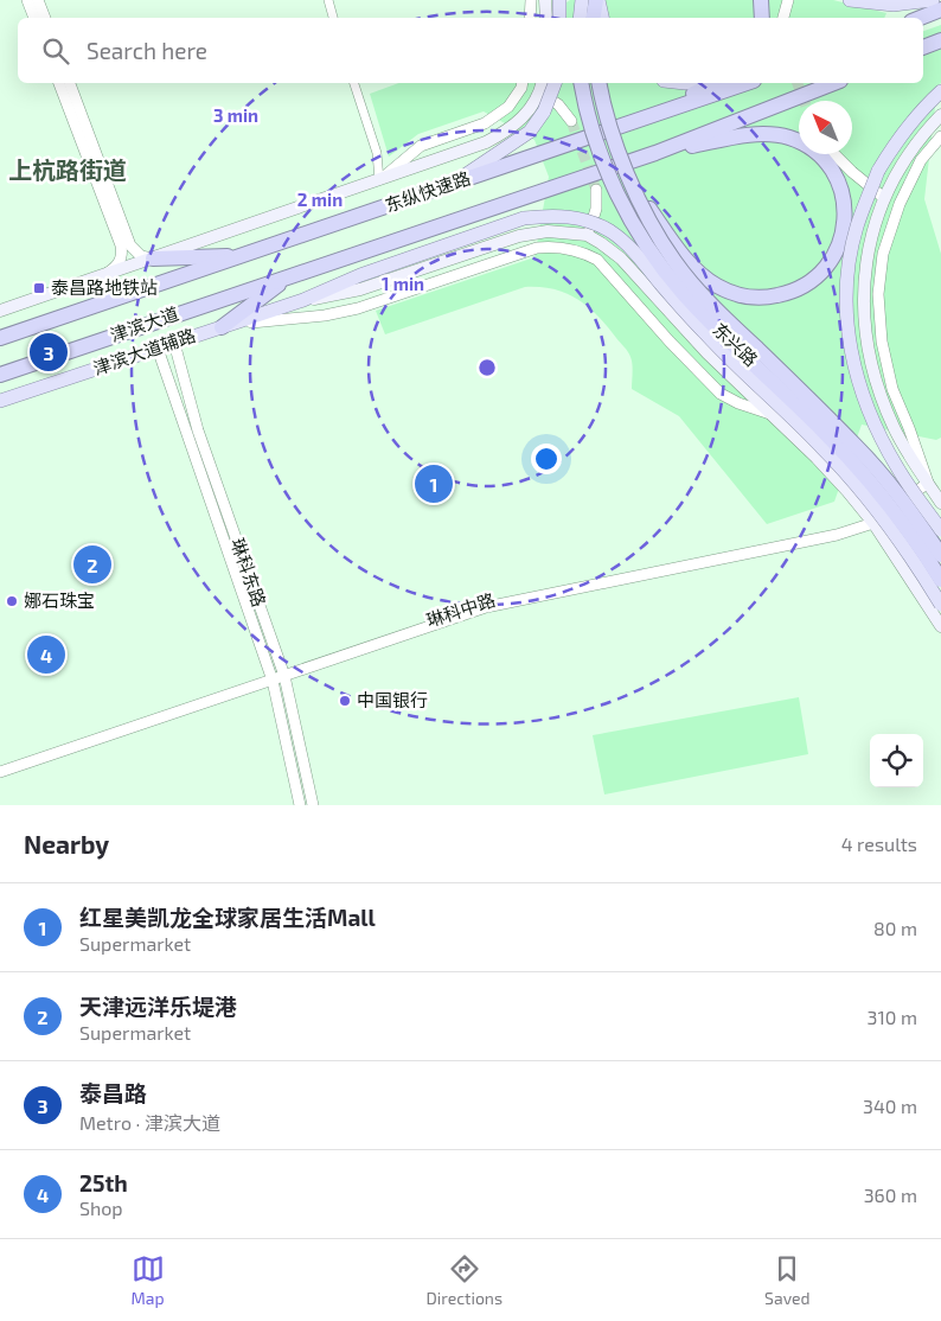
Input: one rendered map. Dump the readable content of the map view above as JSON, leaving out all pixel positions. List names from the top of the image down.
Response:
{
  "streets": {
    "highway": ["东纵快速路", "津滨大道", "东兴路"],
    "main road": ["津滨大道辅路"],
    "street": ["琳科东路", "琳科中路"]
  },
  "crossings": [
    ["东纵快速路", "津滨大道"],
    ["津滨大道辅路", "琳科东路"],
    ["琳科东路", "琳科中路"]
  ],
  "districts": ["上杭路街道"],
  "places": {
    "transit": ["泰昌路地铁站"],
    "other": ["娜石珠宝", "中国银行"]
  },
  "north": "top left",
  "page": {
    "search": "Search here",
    "pins": [
      "3",
      "1",
      "2",
      "4"
    ],
    "heading": ["Nearby", "4 results"],
    "list": [
      {
        "mark": "1",
        "name": "红星美凯龙全球家居生活Mall",
        "note": "Supermarket",
        "value": "80 m"
      },
      {
        "mark": "2",
        "name": "天津远洋乐堤港",
        "note": "Supermarket",
        "value": "310 m"
      },
      {
        "mark": "3",
        "name": "泰昌路",
        "note": "Metro · 津滨大道",
        "value": "340 m"
      },
      {
        "mark": "4",
        "name": "25th",
        "note": "Shop",
        "value": "360 m"
      }
    ],
    "nav": ["Map", "Directions", "Saved"]
  },
  "rings": ["3 min", "2 min", "1 min"]
}
